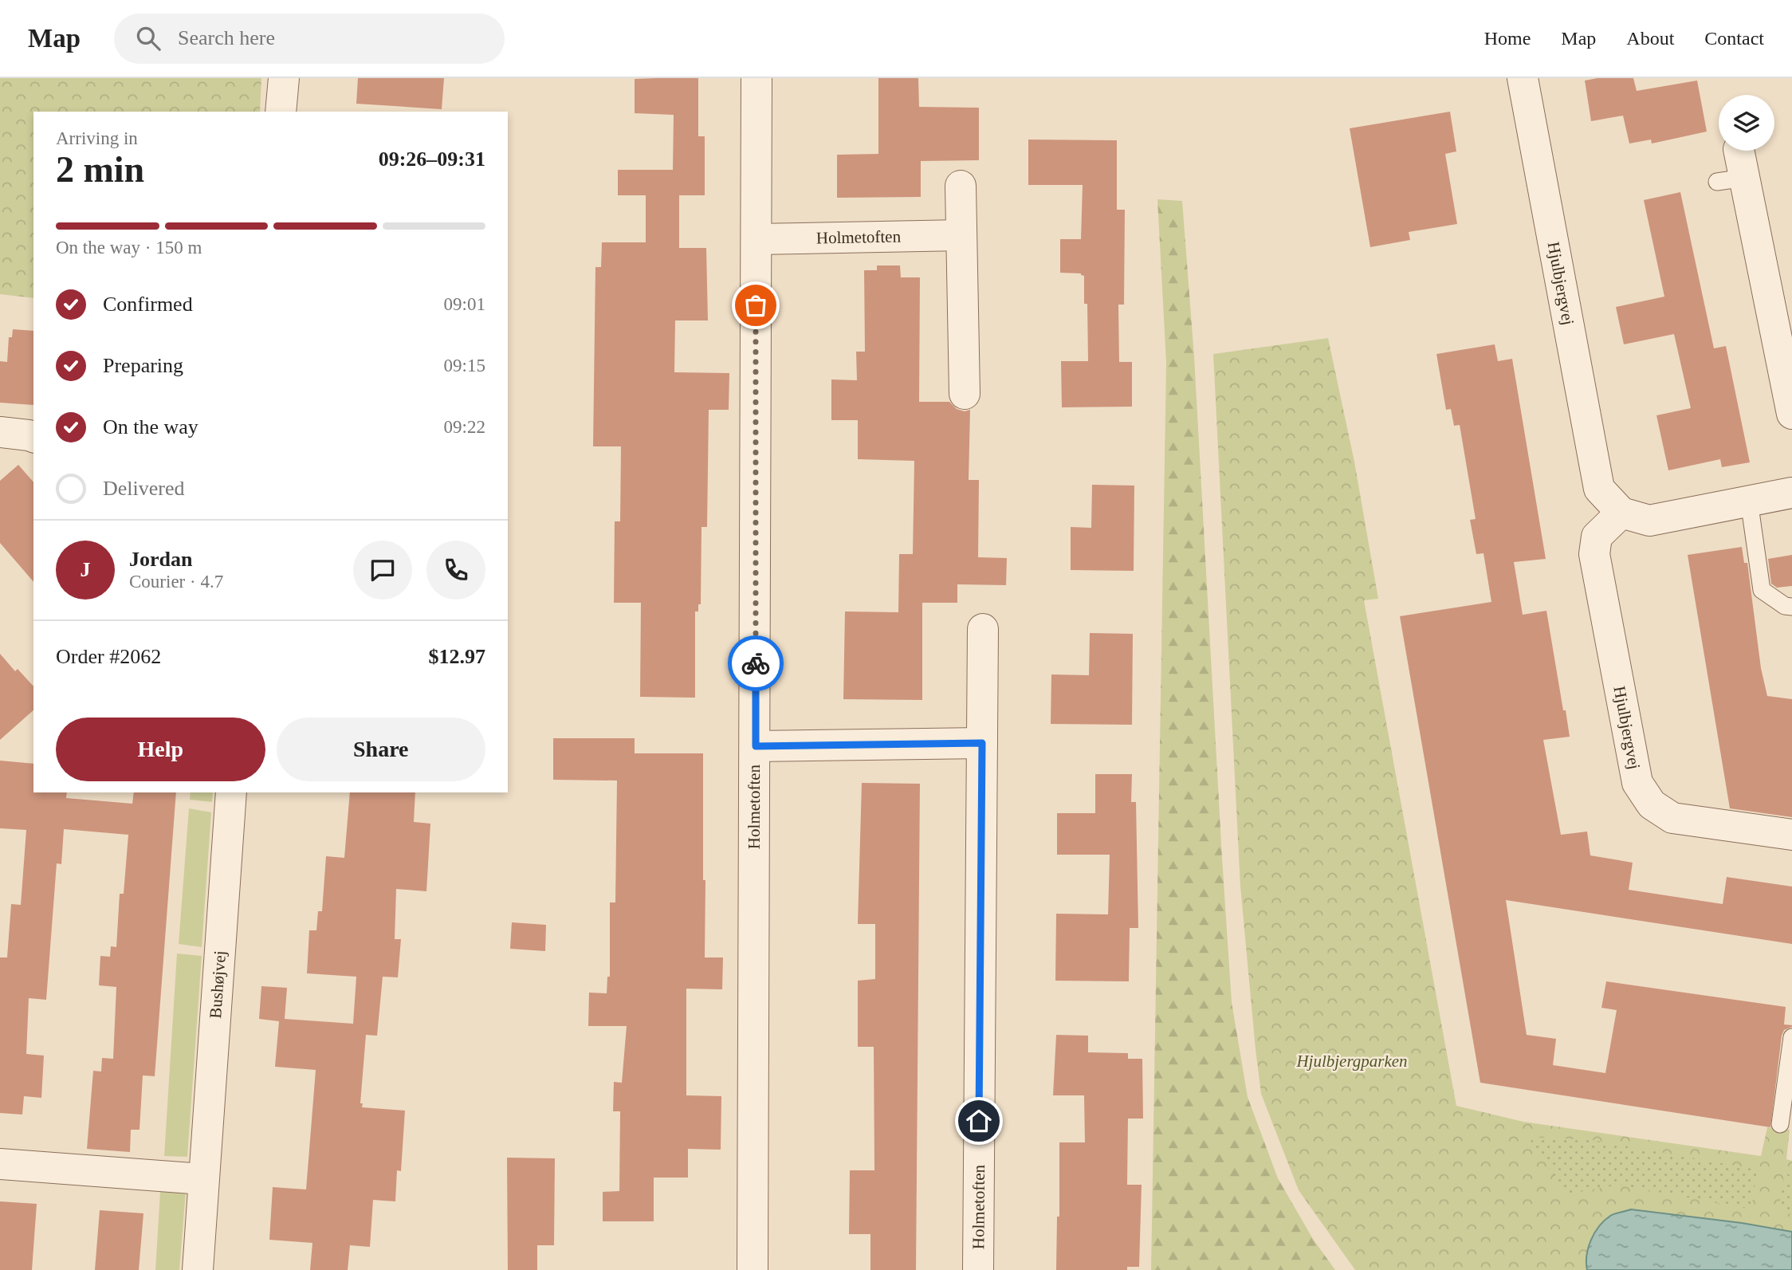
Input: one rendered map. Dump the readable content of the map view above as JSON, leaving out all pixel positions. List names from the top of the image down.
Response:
{
  "streets": {
    "street": ["Holmetoften", "Hjulbjergvej", "Bushøjvej"]
  },
  "parks": ["Hjulbjergparken"],
  "page": {
    "header": "Map",
    "search": "Search here",
    "nav": [
      "Home",
      "Map",
      "About",
      "Contact"
    ],
    "heading": ["2 min", "Arriving in", "09:26–09:31"],
    "panel": [
      "Jordan",
      "Courier · 4.7",
      "Order #2062",
      "$12.97"
    ],
    "bar": "On the way · 150 m",
    "list": [
      ["Confirmed", "09:01"],
      ["Preparing", "09:15"],
      ["On the way", "09:22"],
      "Delivered"
    ],
    "round": "J",
    "buttons": ["Help", "Share"]
  }
}
